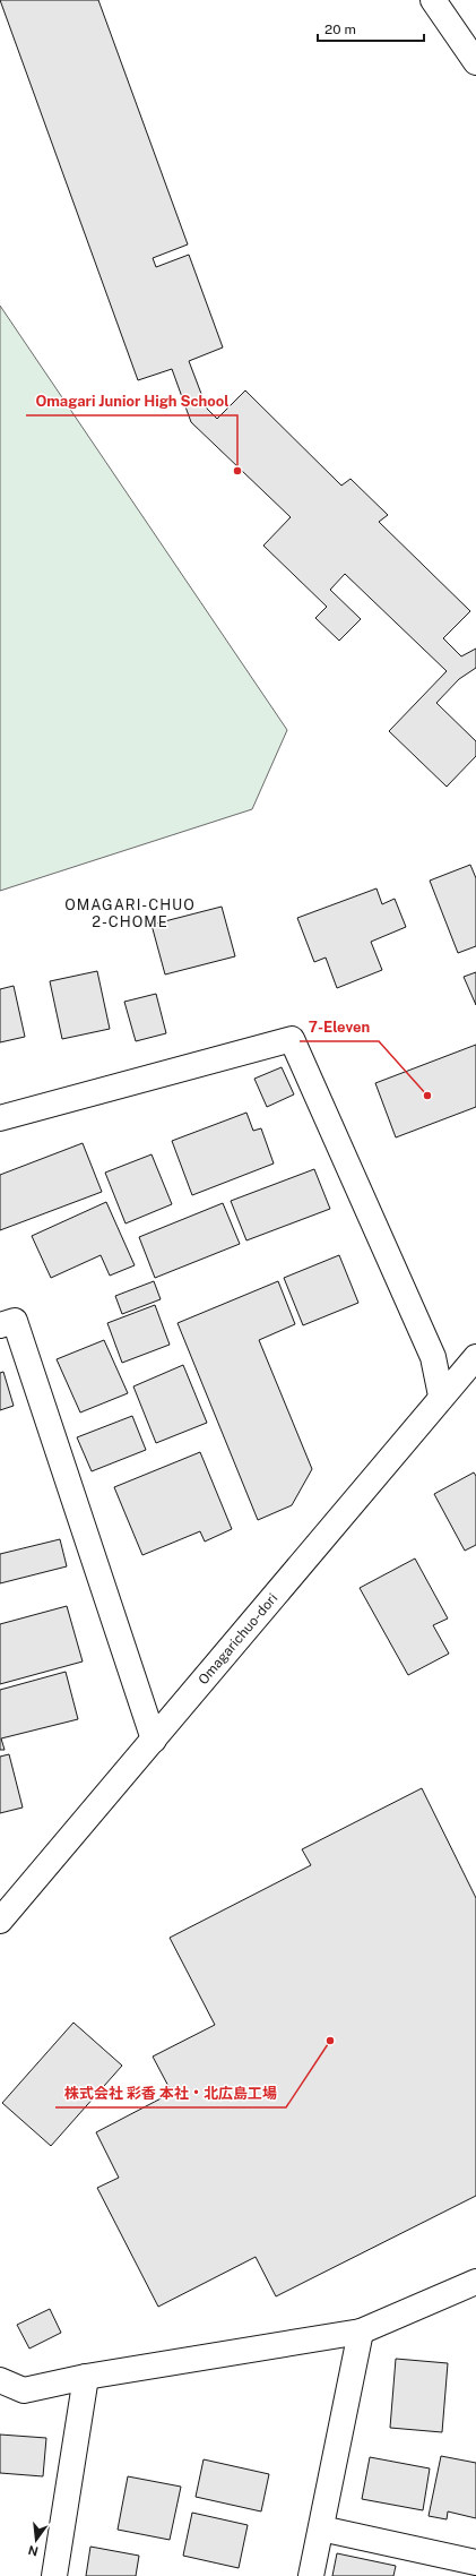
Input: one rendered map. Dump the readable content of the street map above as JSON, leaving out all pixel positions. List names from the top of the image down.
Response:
{
  "streets": {
    "main road": ["Omagarichuo-dori"]
  },
  "districts": ["OMAGARI-CHUO 2-CHOME"],
  "places": ["Omagari Junior High School", "7-Eleven", "株式会社 彩香 本社・北広島工場"],
  "scale_bar": "20 m",
  "north": "bottom"
}
